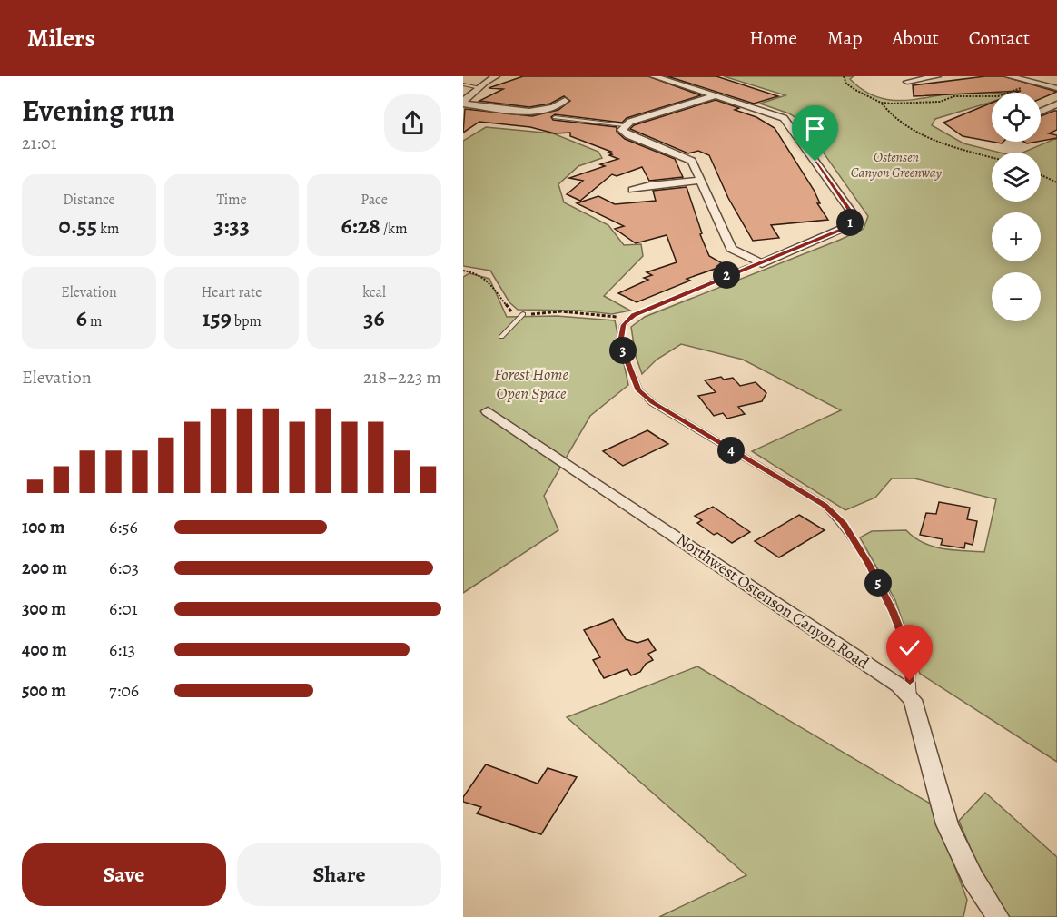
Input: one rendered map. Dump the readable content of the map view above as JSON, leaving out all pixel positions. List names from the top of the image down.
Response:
{
  "streets": {
    "street": ["Northwest Ostenson Canyon Road"]
  },
  "parks": ["Ostensen Canyon Greenway", "Forest Home Open Space"],
  "page": {
    "header": "Milers",
    "nav": [
      "Home",
      "Map",
      "About",
      "Contact"
    ],
    "heading": ["Evening run", "21:01"],
    "map_buttons": ["+", "−"],
    "stats": [
      ["Distance", "0.55 km"],
      ["Time", "3:33"],
      ["Pace", "6:28 /km"],
      ["Elevation", "6 m"],
      ["Heart rate", "159 bpm"],
      ["kcal", "36"]
    ],
    "pins": [
      "1",
      "2",
      "3",
      "4",
      "5"
    ],
    "chart": ["Elevation", "218–223 m"],
    "list": [
      {
        "name": "100 m",
        "note": "6:56"
      },
      {
        "name": "200 m",
        "note": "6:03"
      },
      {
        "name": "300 m",
        "note": "6:01"
      },
      {
        "name": "400 m",
        "note": "6:13"
      },
      {
        "name": "500 m",
        "note": "7:06"
      }
    ],
    "buttons": ["Save", "Share"]
  }
}
